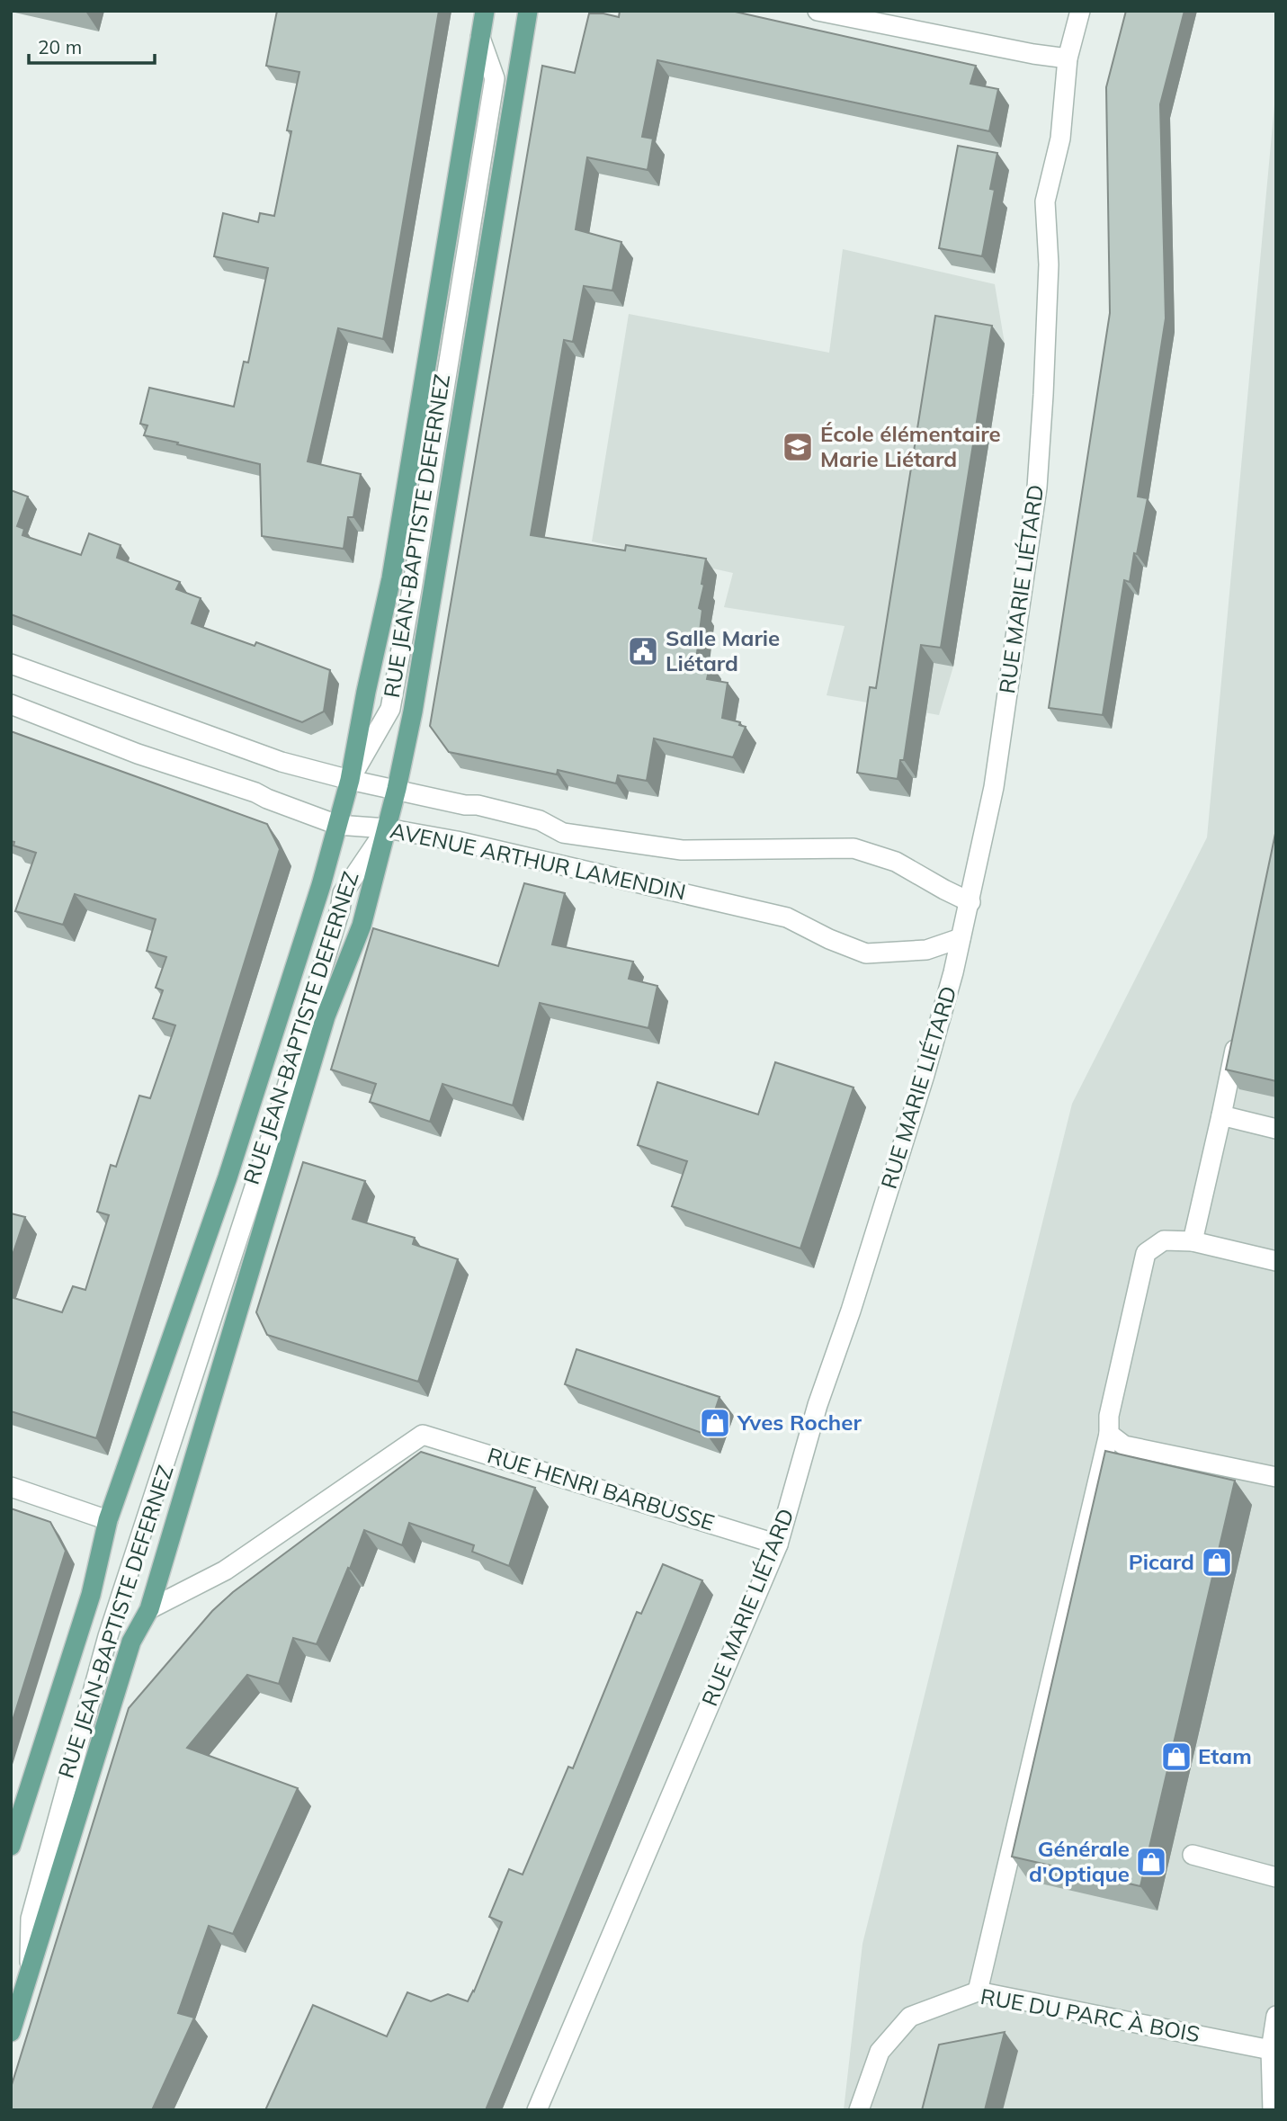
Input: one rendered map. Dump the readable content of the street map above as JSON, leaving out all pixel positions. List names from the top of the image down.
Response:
{
  "streets": {
    "main road": ["RUE JEAN-BAPTISTE DEFERNEZ"],
    "street": [
      "RUE MARIE LIÉTARD",
      "AVENUE ARTHUR LAMENDIN",
      "RUE HENRI BARBUSSE",
      "RUE DU PARC À BOIS"
    ]
  },
  "crossings": [
    ["RUE JEAN-BAPTISTE DEFERNEZ", "AVENUE ARTHUR LAMENDIN"],
    ["RUE JEAN-BAPTISTE DEFERNEZ", "RUE HENRI BARBUSSE"],
    ["RUE MARIE LIÉTARD", "AVENUE ARTHUR LAMENDIN"],
    ["RUE MARIE LIÉTARD", "RUE HENRI BARBUSSE"]
  ],
  "places": {
    "school or university": ["École élémentaire Marie Liétard"],
    "public building": ["Salle Marie Liétard"],
    "shop": [
      "Yves Rocher",
      "Picard",
      "Etam",
      "Générale d'Optique"
    ]
  },
  "scale_bar": "20 m"
}
